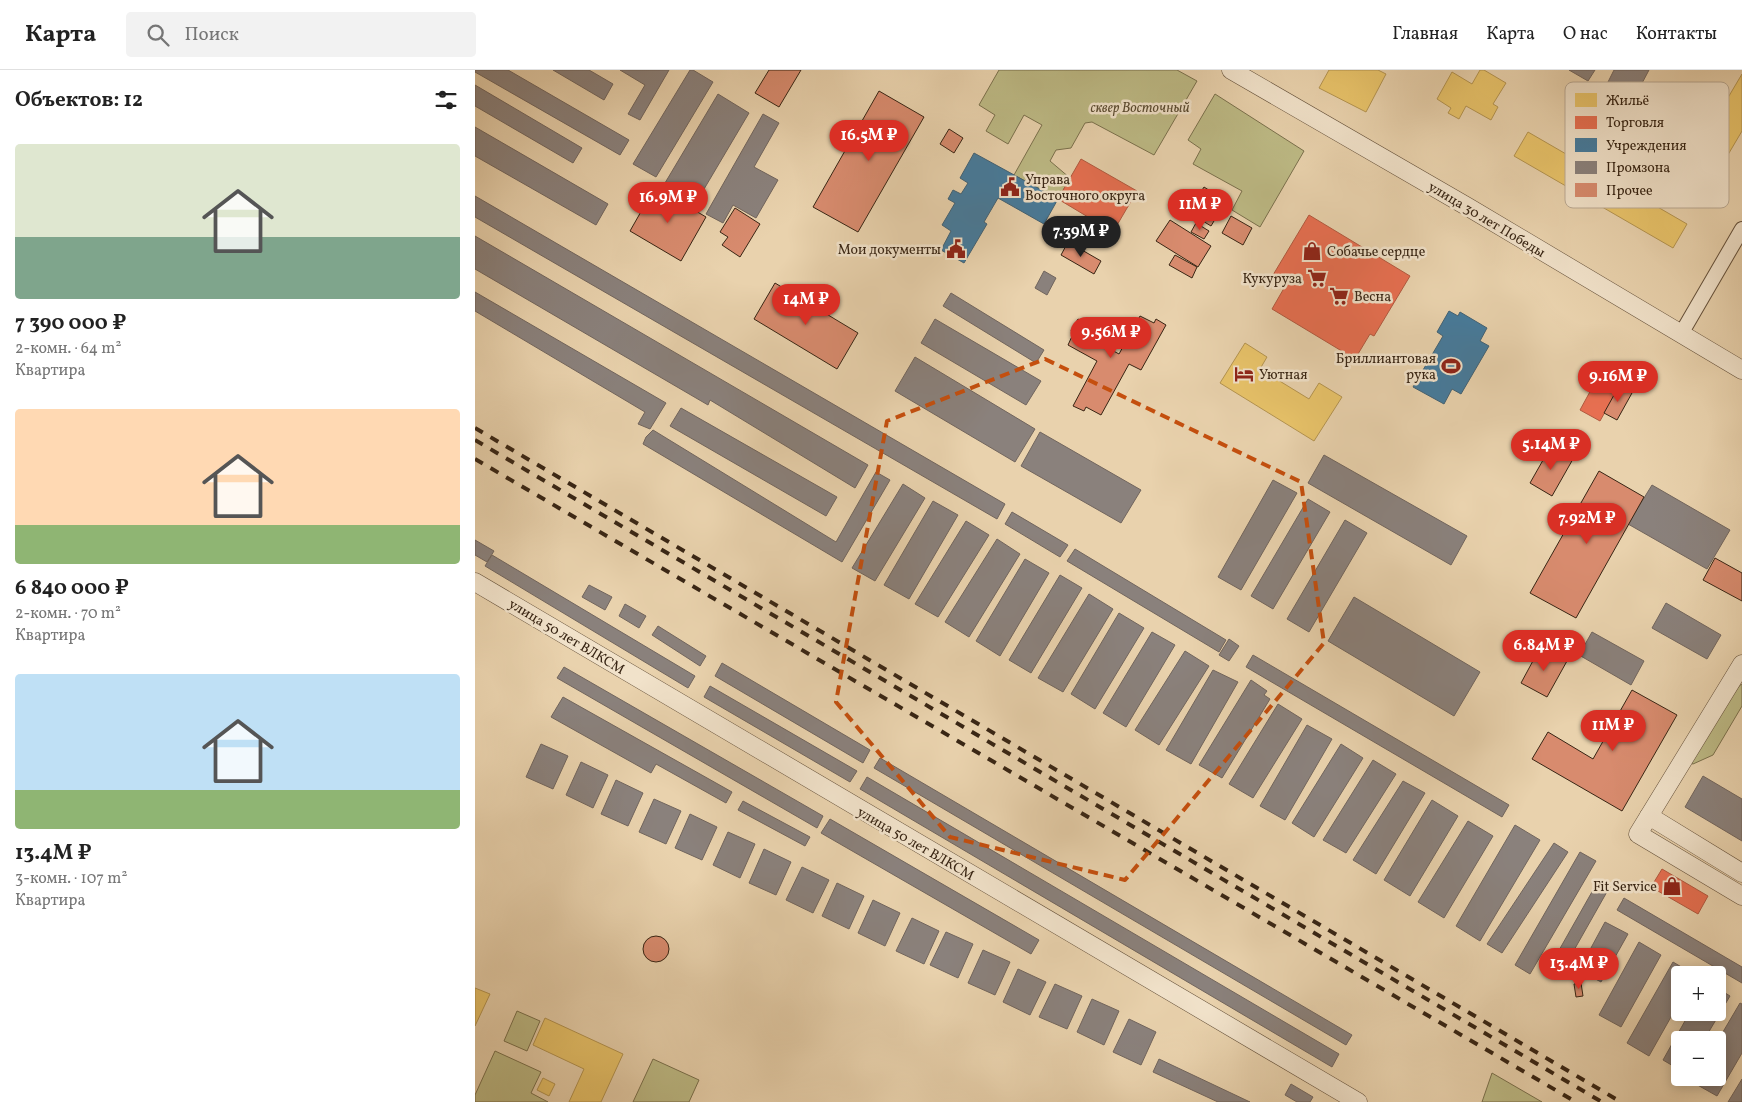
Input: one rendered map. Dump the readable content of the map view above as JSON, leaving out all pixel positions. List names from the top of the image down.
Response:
{
  "streets": {
    "street": ["улица 30 лет Победы", "улица 50 лет ВЛКСМ"]
  },
  "parks": ["сквер Восточный"],
  "places": {
    "public building": ["Управа Восточного округа", "Мои документы"],
    "shop": ["Собачье сердце", "Fit Service"],
    "supermarket": ["Кукуруза", "Весна"],
    "sports": ["Бриллиантовая рука"],
    "hotel": ["Уютная"]
  },
  "legend": [
    "Жильё",
    "Торговля",
    "Учреждения",
    "Промзона",
    "Прочее"
  ],
  "page": {
    "header": "Карта",
    "search": "Поиск",
    "nav": [
      "Главная",
      "Карта",
      "О нас",
      "Контакты"
    ],
    "heading": "Объектов: 12",
    "price": [
      "16.5M ₽",
      "16.9M ₽",
      "11M ₽",
      "7.39M ₽",
      "14M ₽",
      "9.56M ₽",
      "9.16M ₽",
      "5.14M ₽",
      "7.92M ₽",
      "6.84M ₽",
      "11M ₽",
      "13.4M ₽"
    ],
    "list": [
      {
        "name": "7 390 000 ₽",
        "note": "2-комн. · 64 m² · Квартира"
      },
      {
        "name": "6 840 000 ₽",
        "note": "2-комн. · 70 m² · Квартира"
      },
      {
        "name": "13.4M ₽",
        "note": "3-комн. · 107 m² · Квартира"
      }
    ],
    "map_buttons": ["+", "−"]
  }
}
